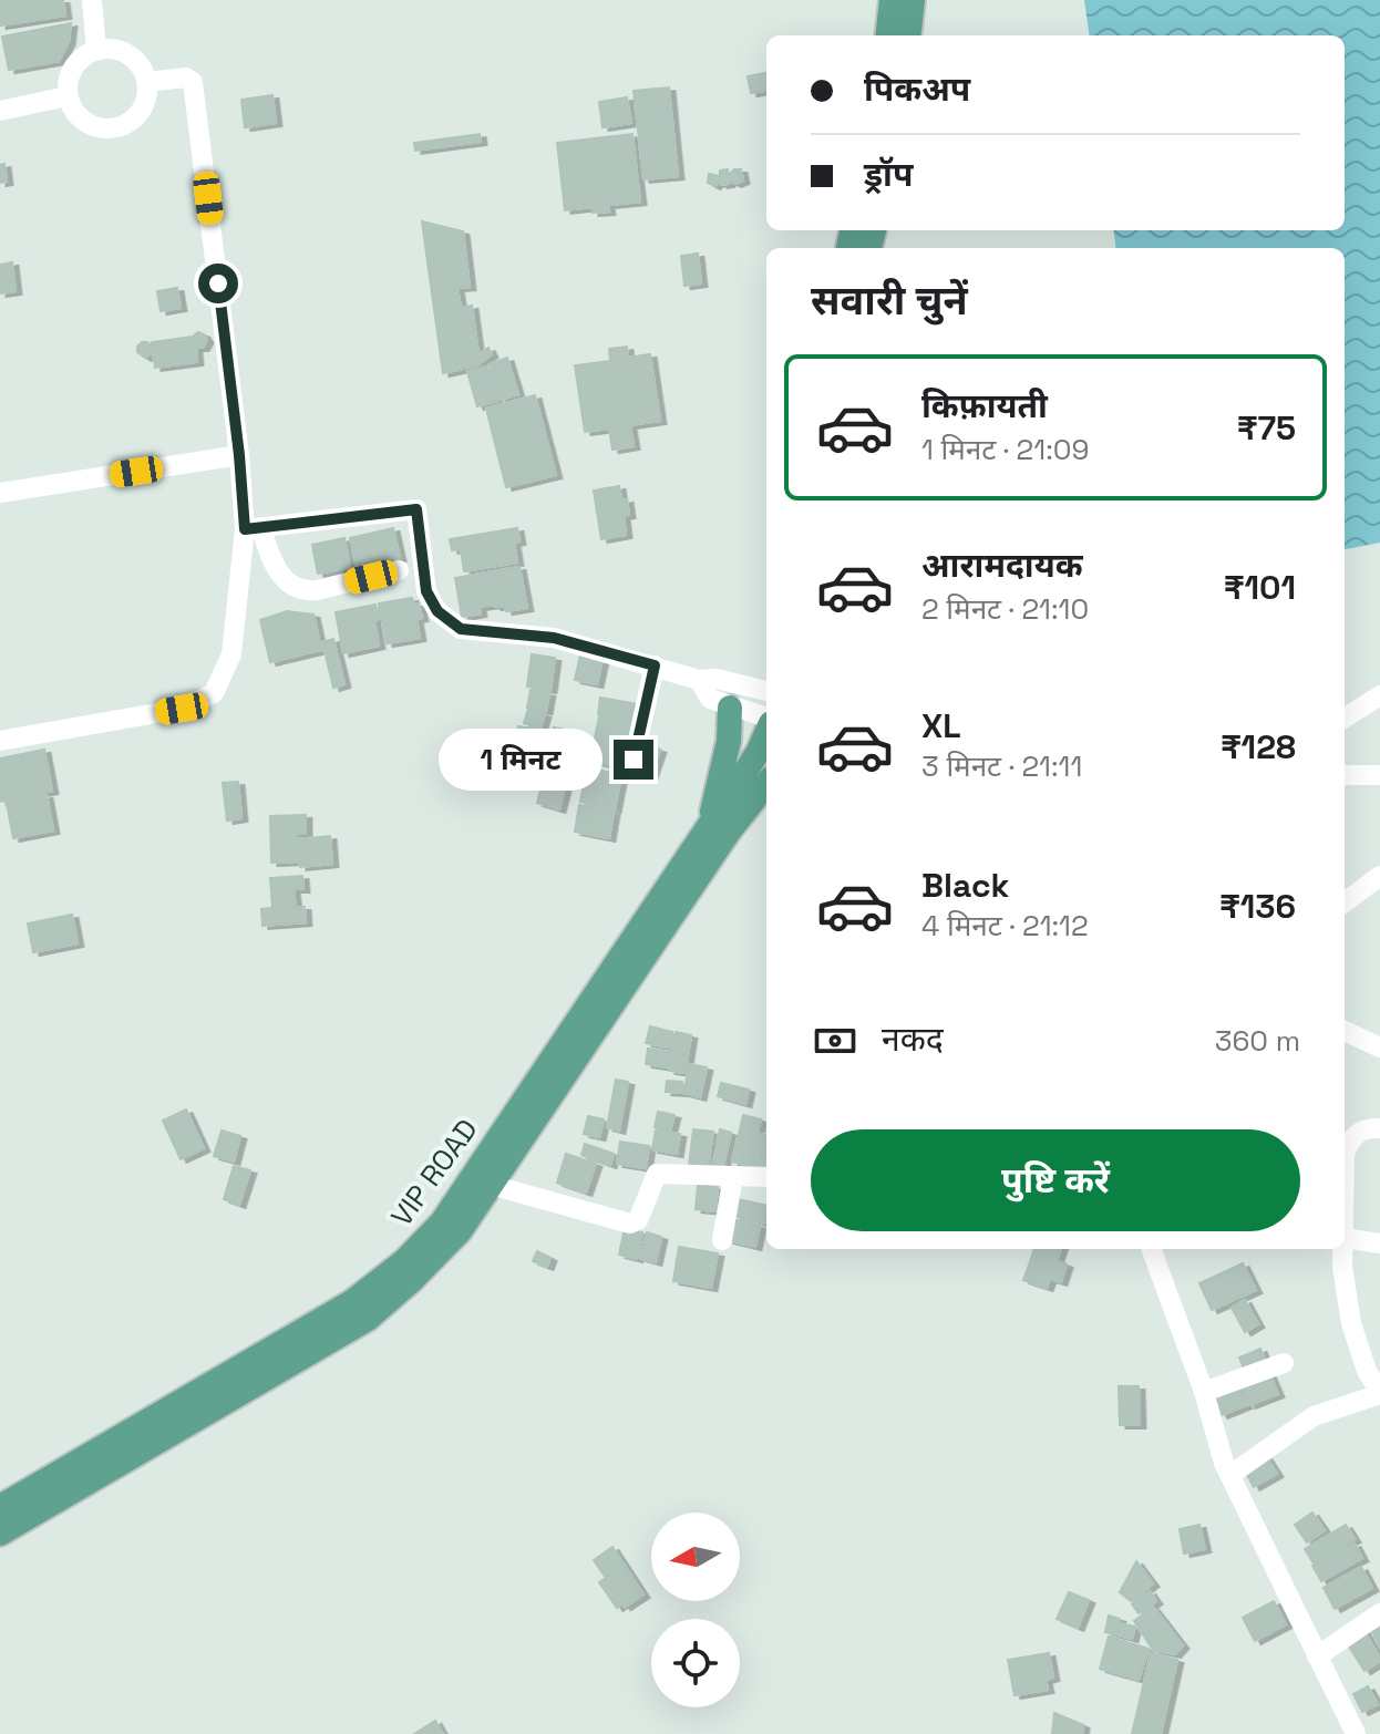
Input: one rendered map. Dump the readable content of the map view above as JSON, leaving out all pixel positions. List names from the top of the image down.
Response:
{
  "streets": {
    "main road": ["VIP ROAD"]
  },
  "north": "left",
  "page": {
    "banner": ["पिकअप", "ड्रॉप"],
    "heading": "सवारी चुनें",
    "list": [
      {
        "name": "किफ़ायती",
        "note": "1 मिनट · 21:09",
        "value": "₹75"
      },
      {
        "name": "आरामदायक",
        "note": "2 मिनट · 21:10",
        "value": "₹101"
      },
      {
        "name": "XL",
        "note": "3 मिनट · 21:11",
        "value": "₹128"
      },
      {
        "name": "Black",
        "note": "4 मिनट · 21:12",
        "value": "₹136"
      }
    ],
    "bubble": "1 मिनट",
    "pay": ["नकद", "360 m"],
    "buttons": "पुष्टि करें"
  }
}
